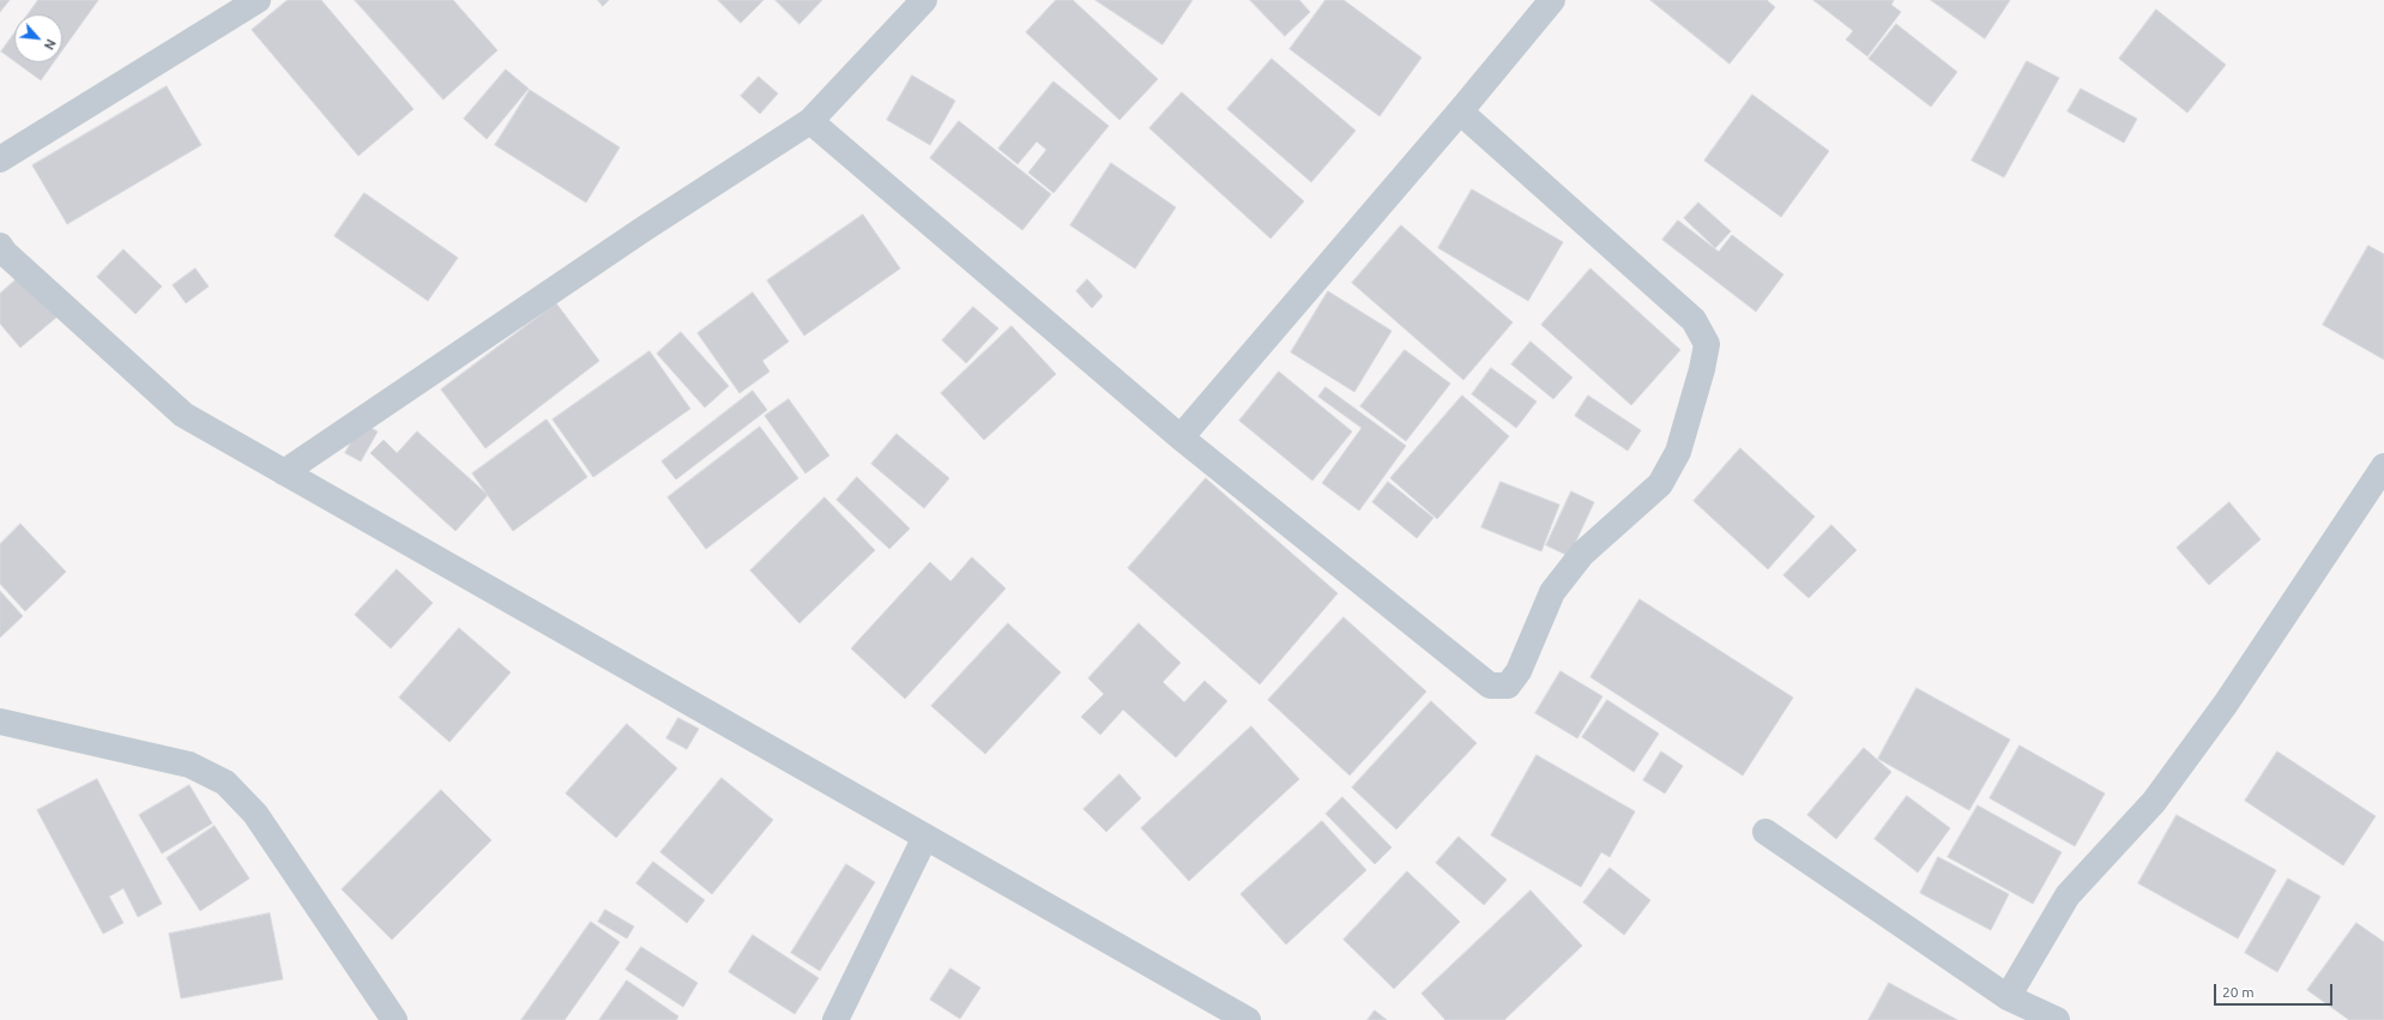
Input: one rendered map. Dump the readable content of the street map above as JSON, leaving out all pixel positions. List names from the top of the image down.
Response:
{
  "scale_bar": "20 m",
  "north": "bottom right"
}
